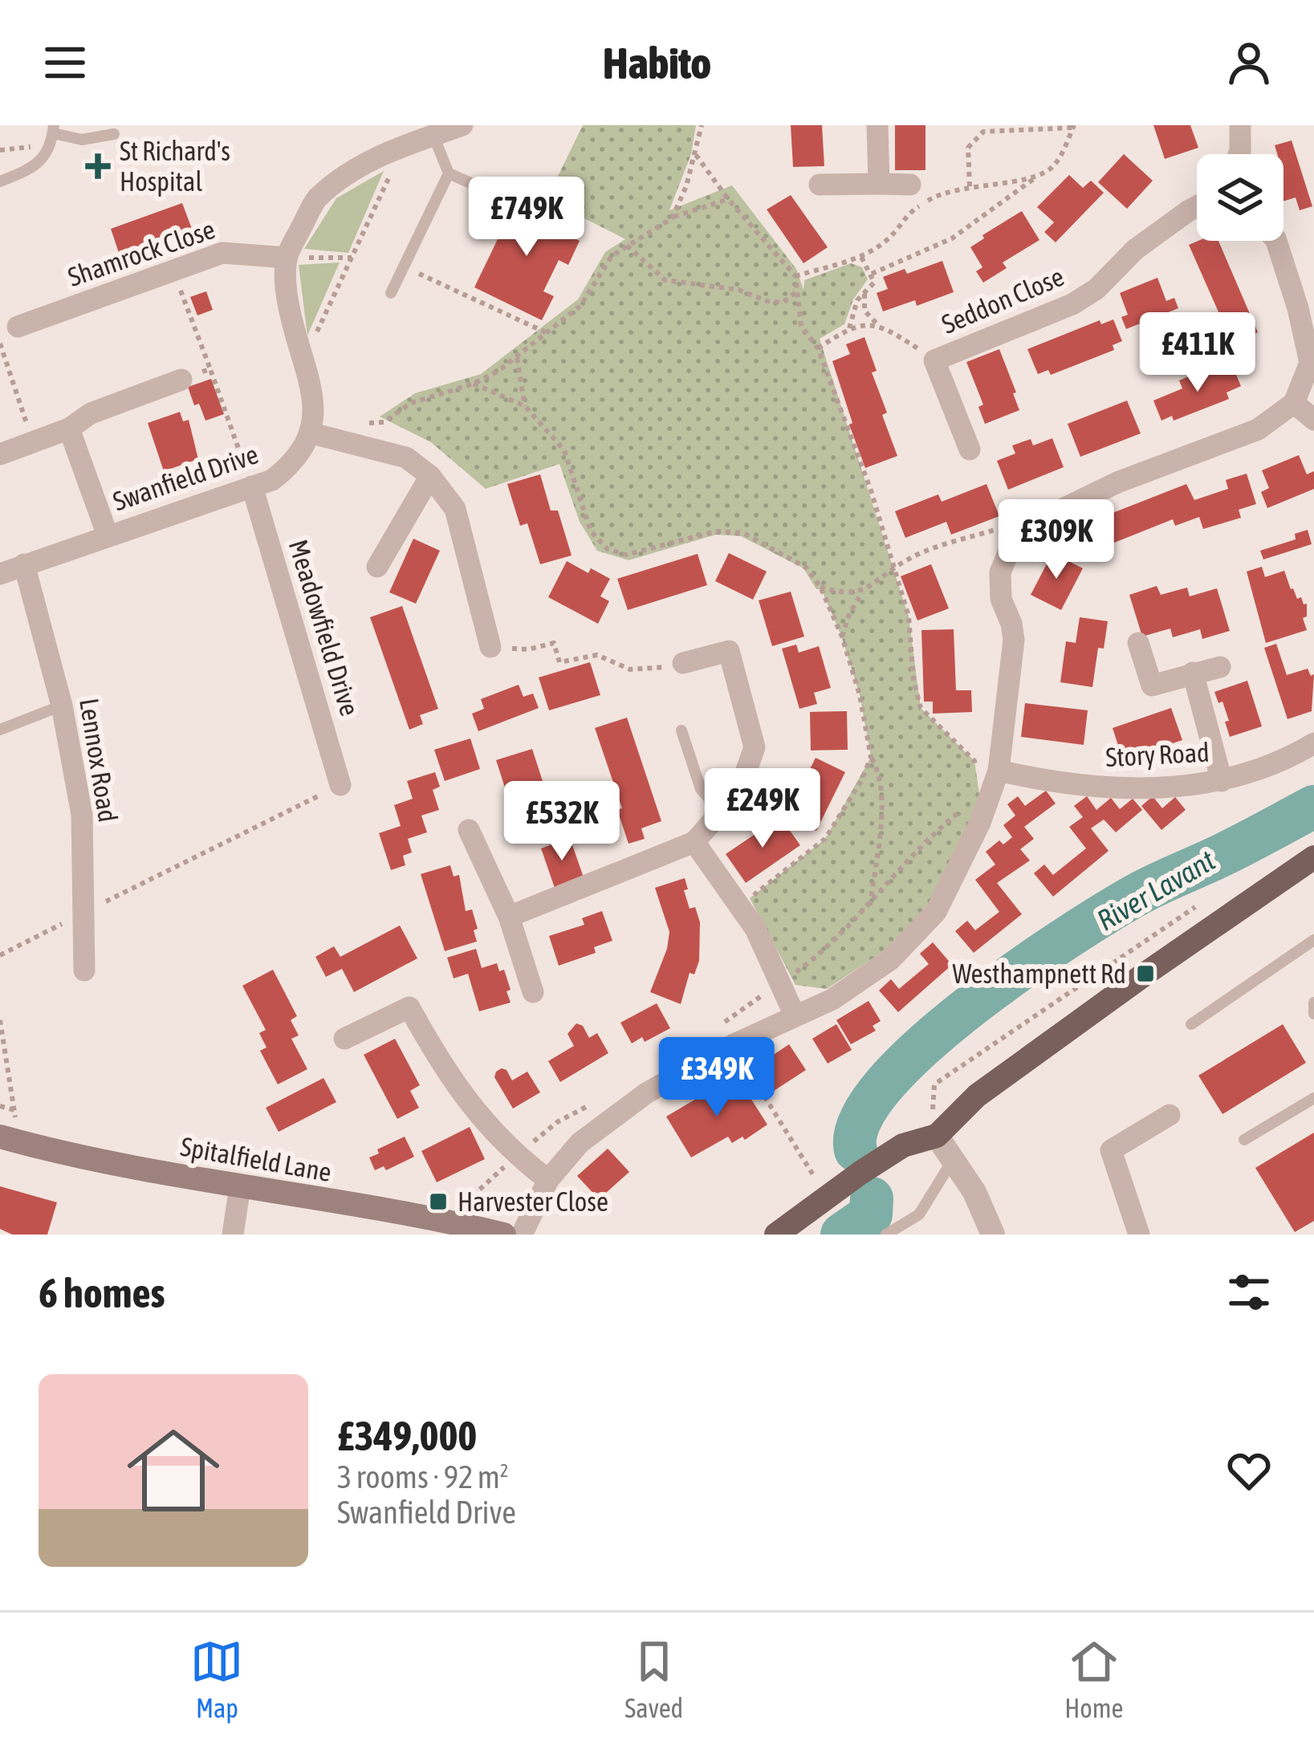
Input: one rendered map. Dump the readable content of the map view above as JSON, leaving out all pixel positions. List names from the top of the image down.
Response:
{
  "streets": {
    "main road": ["Spitalfield Lane"],
    "street": [
      "Shamrock Close",
      "Seddon Close",
      "Swanfield Drive",
      "Meadowfield Drive",
      "Story Road",
      "Lennox Road"
    ]
  },
  "crossings": [
    ["Swanfield Drive", "Meadowfield Drive"],
    ["Swanfield Drive", "Lennox Road"]
  ],
  "water": ["River Lavant"],
  "places": {
    "health": ["St Richard's Hospital"],
    "transit": ["Westhampnett Rd", "Harvester Close"]
  },
  "page": {
    "header": "Habito",
    "price": [
      "£749K",
      "£411K",
      "£309K",
      "£249K",
      "£532K",
      "£349K"
    ],
    "heading": "6 homes",
    "list": [
      {
        "name": "£349,000",
        "note": "3 rooms · 92 m² · Swanfield Drive"
      }
    ],
    "tabs": ["Map", "Saved", "Home"]
  }
}
